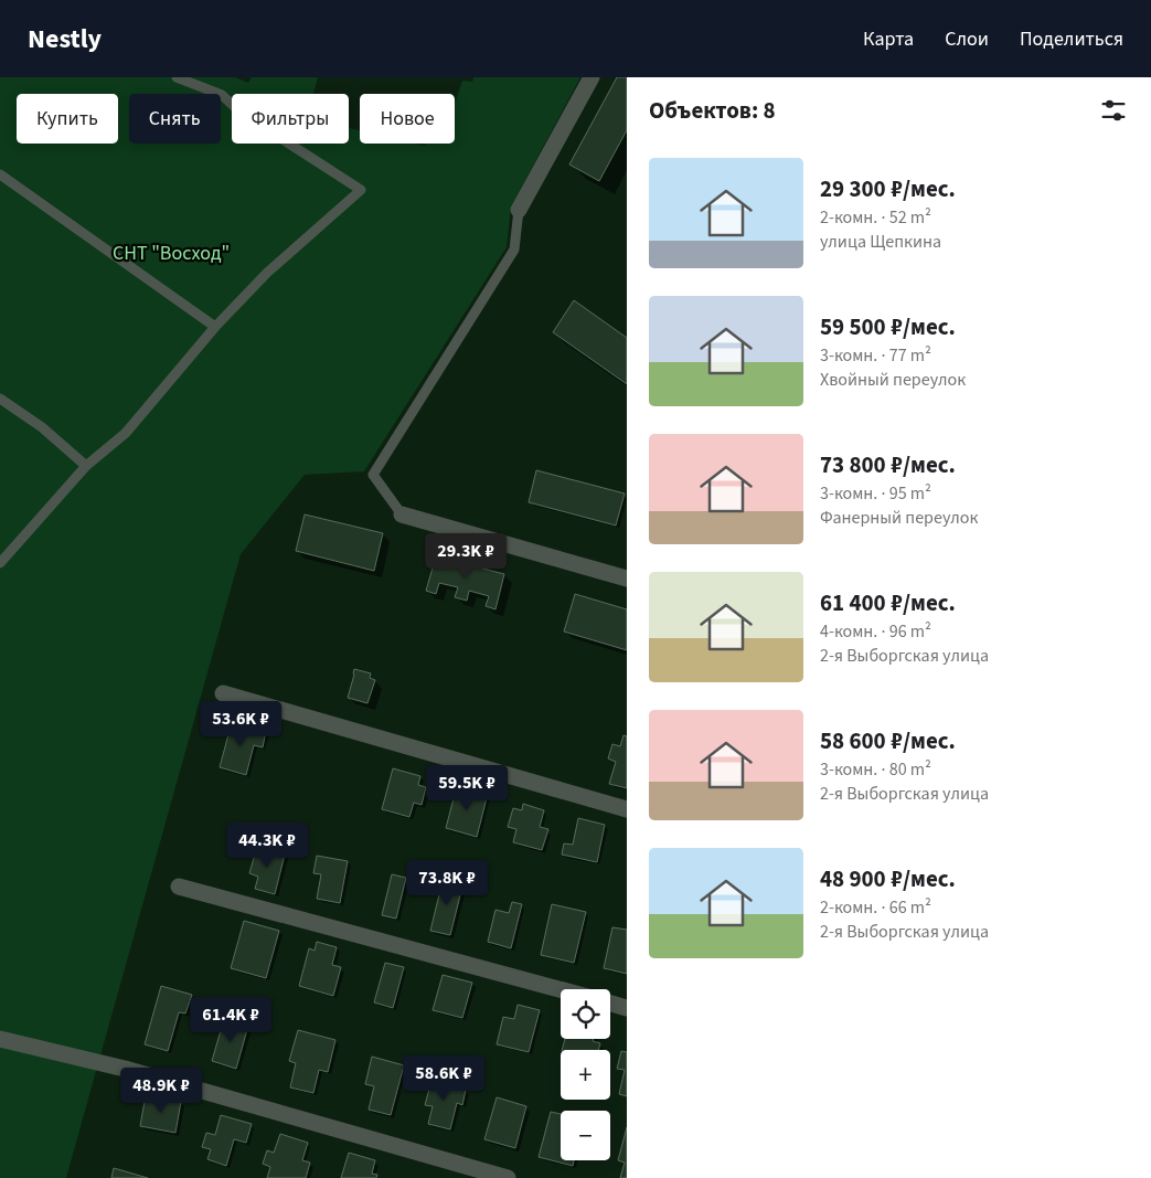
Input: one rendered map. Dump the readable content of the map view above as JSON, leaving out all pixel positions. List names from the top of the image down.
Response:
{
  "parks": ["СНТ \"Восход\""],
  "page": {
    "header": "Nestly",
    "nav": ["Карта", "Слои", "Поделиться"],
    "heading": "Объектов: 8",
    "chip": [
      "Купить",
      "Снять",
      "Фильтры",
      "Новое"
    ],
    "list": [
      {
        "name": "29 300 ₽/мес.",
        "note": "2-комн. · 52 m² · улица Щепкина"
      },
      {
        "name": "59 500 ₽/мес.",
        "note": "3-комн. · 77 m² · Хвойный переулок"
      },
      {
        "name": "73 800 ₽/мес.",
        "note": "3-комн. · 95 m² · Фанерный переулок"
      },
      {
        "name": "61 400 ₽/мес.",
        "note": "4-комн. · 96 m² · 2-я Выборгская улица"
      },
      {
        "name": "58 600 ₽/мес.",
        "note": "3-комн. · 80 m² · 2-я Выборгская улица"
      },
      {
        "name": "48 900 ₽/мес.",
        "note": "2-комн. · 66 m² · 2-я Выборгская улица"
      }
    ],
    "price": [
      "29.3K ₽",
      "53.6K ₽",
      "59.5K ₽",
      "44.3K ₽",
      "73.8K ₽",
      "61.4K ₽",
      "58.6K ₽",
      "48.9K ₽"
    ],
    "map_buttons": ["+", "−"]
  }
}
